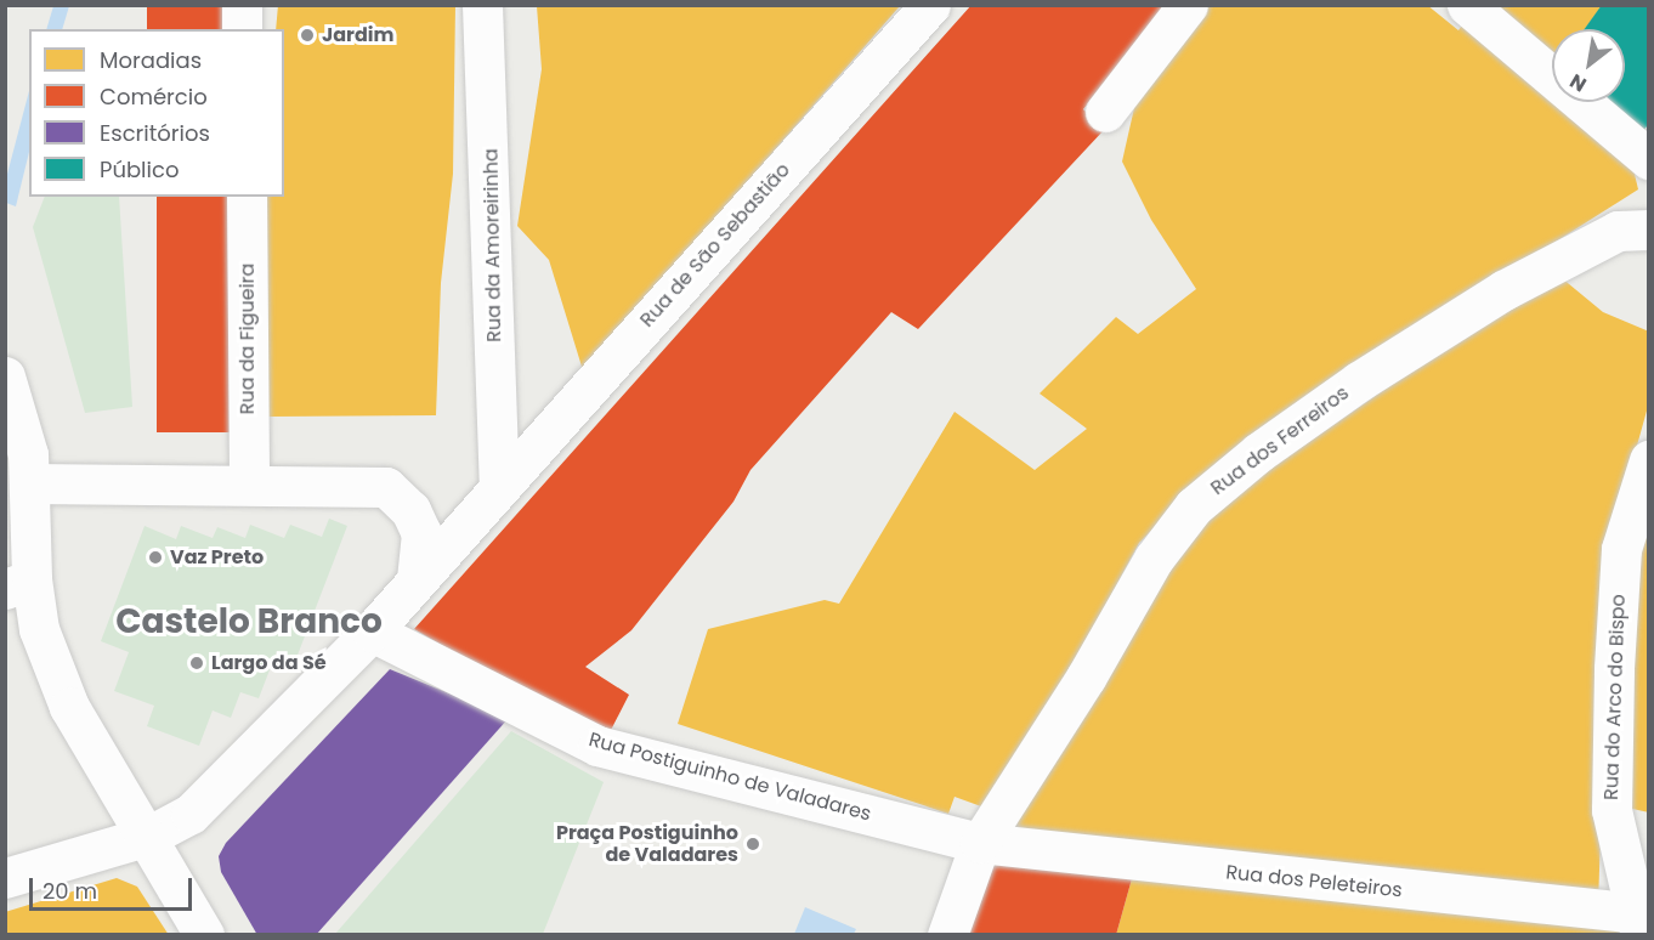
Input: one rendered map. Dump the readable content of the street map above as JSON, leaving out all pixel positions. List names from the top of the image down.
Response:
{
  "streets": {
    "street": [
      "Rua da Amoreirinha",
      "Rua de São Sebastião",
      "Rua da Figueira",
      "Rua dos Ferreiros",
      "Rua do Arco do Bispo",
      "Rua Postiguinho de Valadares",
      "Rua dos Peleteiros"
    ]
  },
  "crossings": [
    ["Rua da Amoreirinha", "Rua de São Sebastião"],
    ["Rua dos Ferreiros", "Rua Postiguinho de Valadares"],
    ["Rua dos Ferreiros", "Rua dos Peleteiros"],
    ["Rua do Arco do Bispo", "Rua dos Peleteiros"],
    ["Rua Postiguinho de Valadares", "Rua dos Peleteiros"]
  ],
  "districts": ["Castelo Branco"],
  "places": [
    "Jardim",
    "Vaz Preto",
    "Largo da Sé",
    "Praça Postiguinho de Valadares"
  ],
  "legend": [
    "Moradias",
    "Comércio",
    "Escritórios",
    "Público"
  ],
  "scale_bar": "20 m",
  "north": "bottom left"
}
